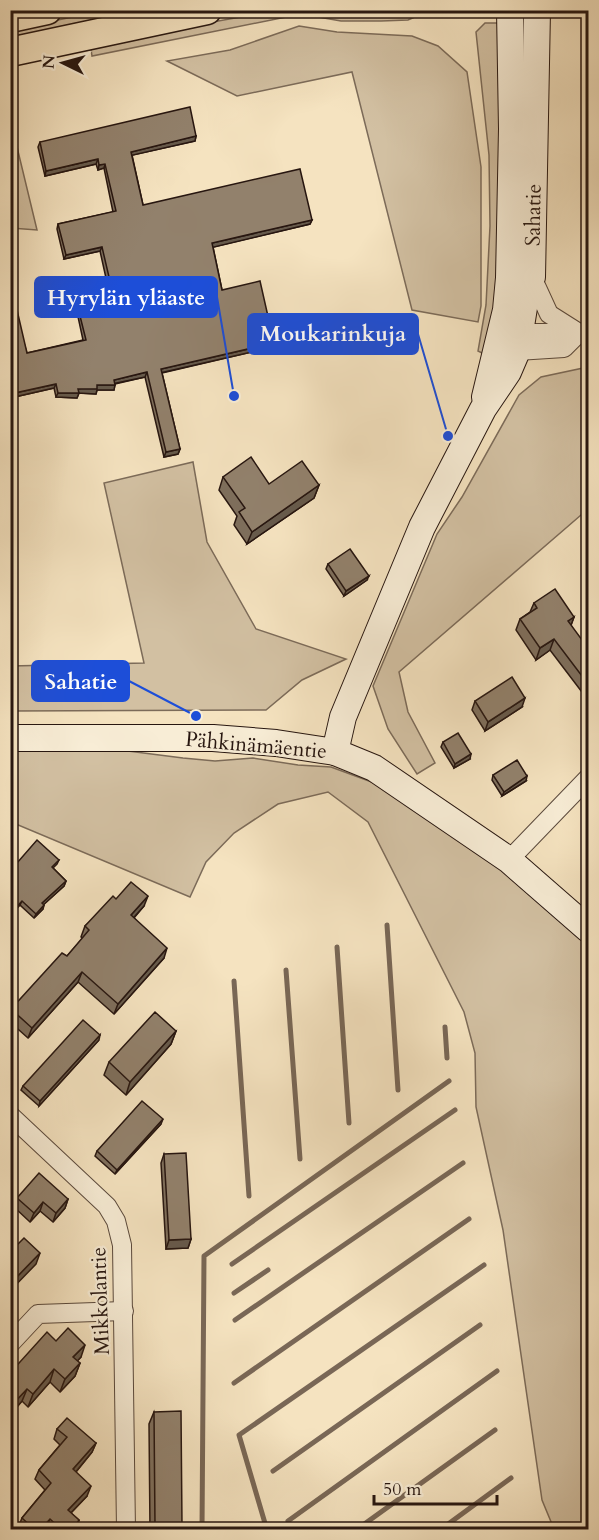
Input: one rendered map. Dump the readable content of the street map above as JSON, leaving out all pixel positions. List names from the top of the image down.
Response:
{
  "streets": {
    "street": ["Sahatie", "Pähkinämäentie", "Mikkolantie"]
  },
  "crossings": [
    ["Sahatie", "Pähkinämäentie"]
  ],
  "places": ["Hyrylän yläaste", "Moukarinkuja", "Sahatie"],
  "scale_bar": "50 m",
  "north": "left"
}
